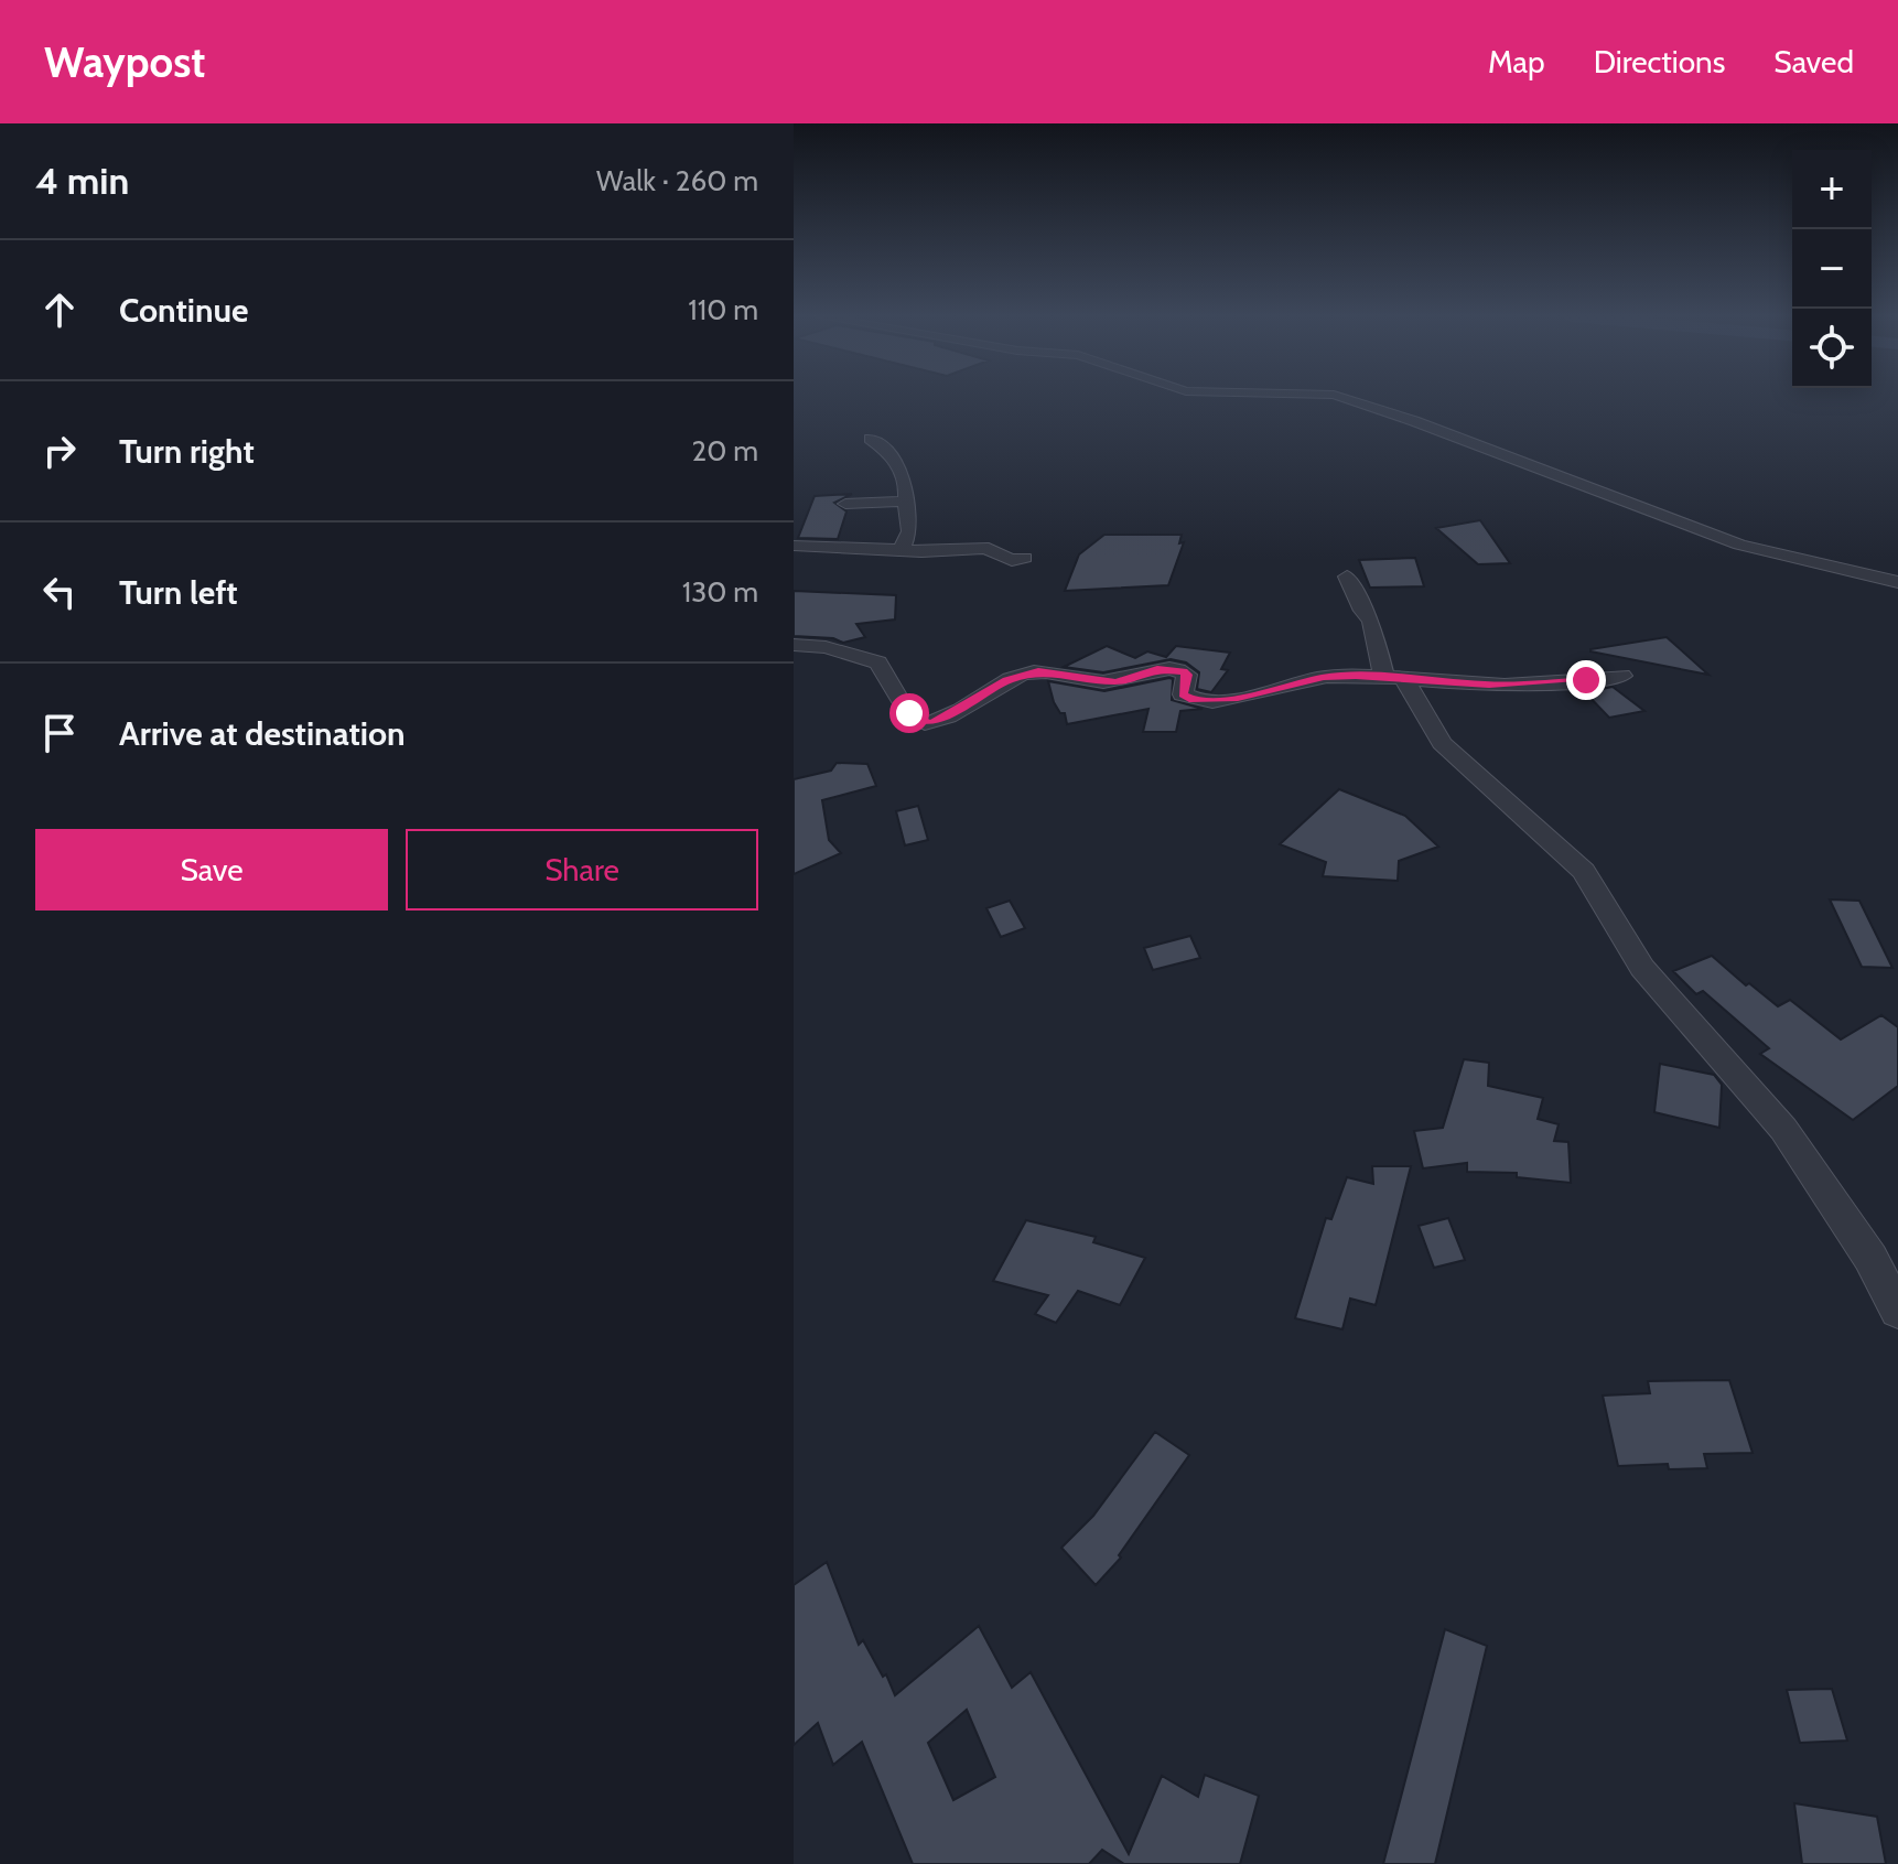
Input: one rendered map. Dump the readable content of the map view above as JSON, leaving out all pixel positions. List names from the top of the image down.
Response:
{
  "page": {
    "header": "Waypost",
    "nav": ["Map", "Directions", "Saved"],
    "heading": ["4 min", "Walk · 260 m"],
    "map_buttons": ["+", "−"],
    "list": [
      ["Continue", "110 m"],
      ["Turn right", "20 m"],
      ["Turn left", "130 m"],
      "Arrive at destination"
    ],
    "buttons": ["Save", "Share"]
  }
}
